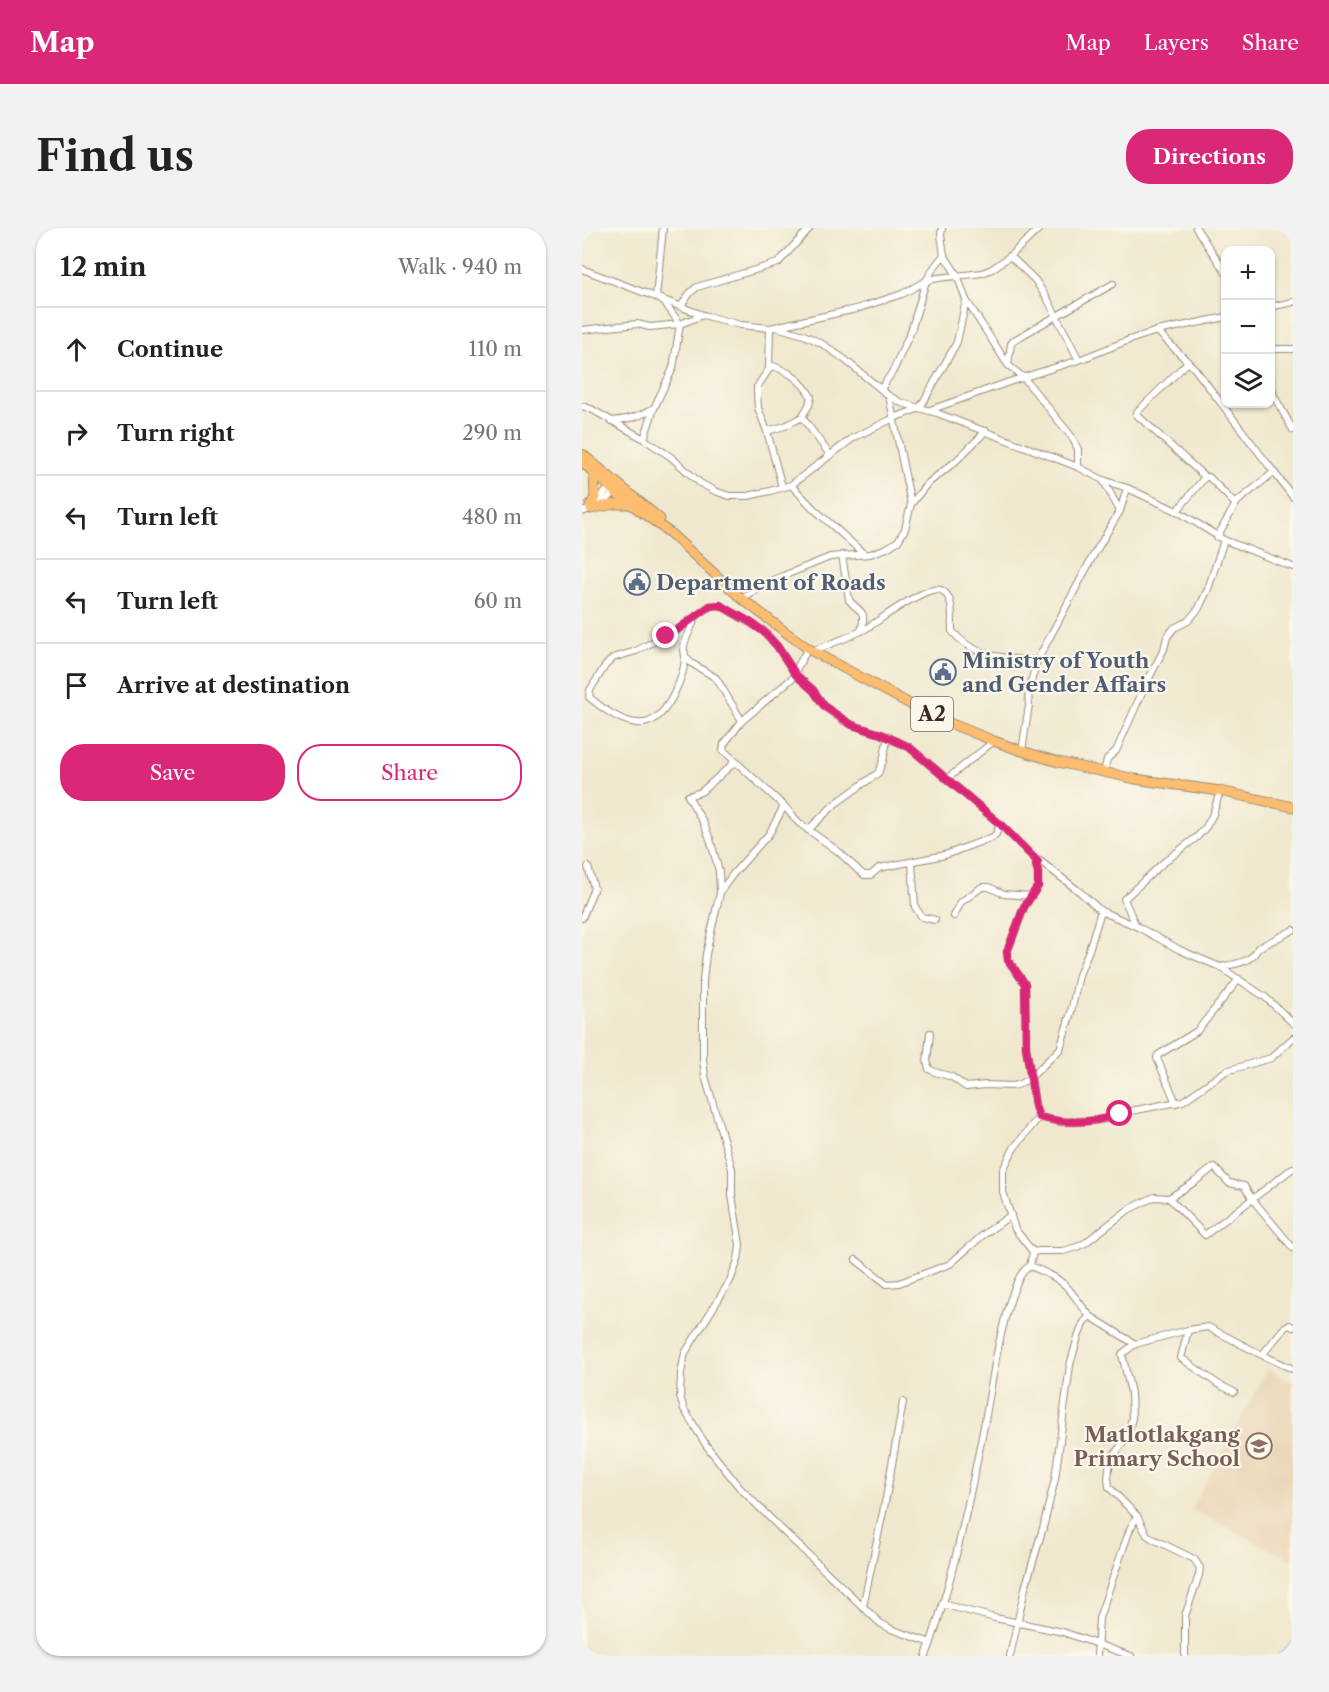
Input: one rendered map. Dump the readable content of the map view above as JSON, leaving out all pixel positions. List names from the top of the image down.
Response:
{
  "streets": {
    "highway": ["A2"]
  },
  "places": {
    "public building": ["Department of Roads", "Ministry of Youth and Gender Affairs"],
    "school or university": ["Matlotlakgang Primary School"]
  },
  "page": {
    "header": "Map",
    "nav": ["Map", "Layers", "Share"],
    "buttons": [
      "Directions",
      ["Save", "Share"]
    ],
    "title": "Find us",
    "heading": ["12 min", "Walk · 940 m"],
    "map_buttons": ["+", "−"],
    "list": [
      ["Continue", "110 m"],
      ["Turn right", "290 m"],
      ["Turn left", "480 m"],
      ["Turn left", "60 m"],
      "Arrive at destination"
    ]
  }
}
